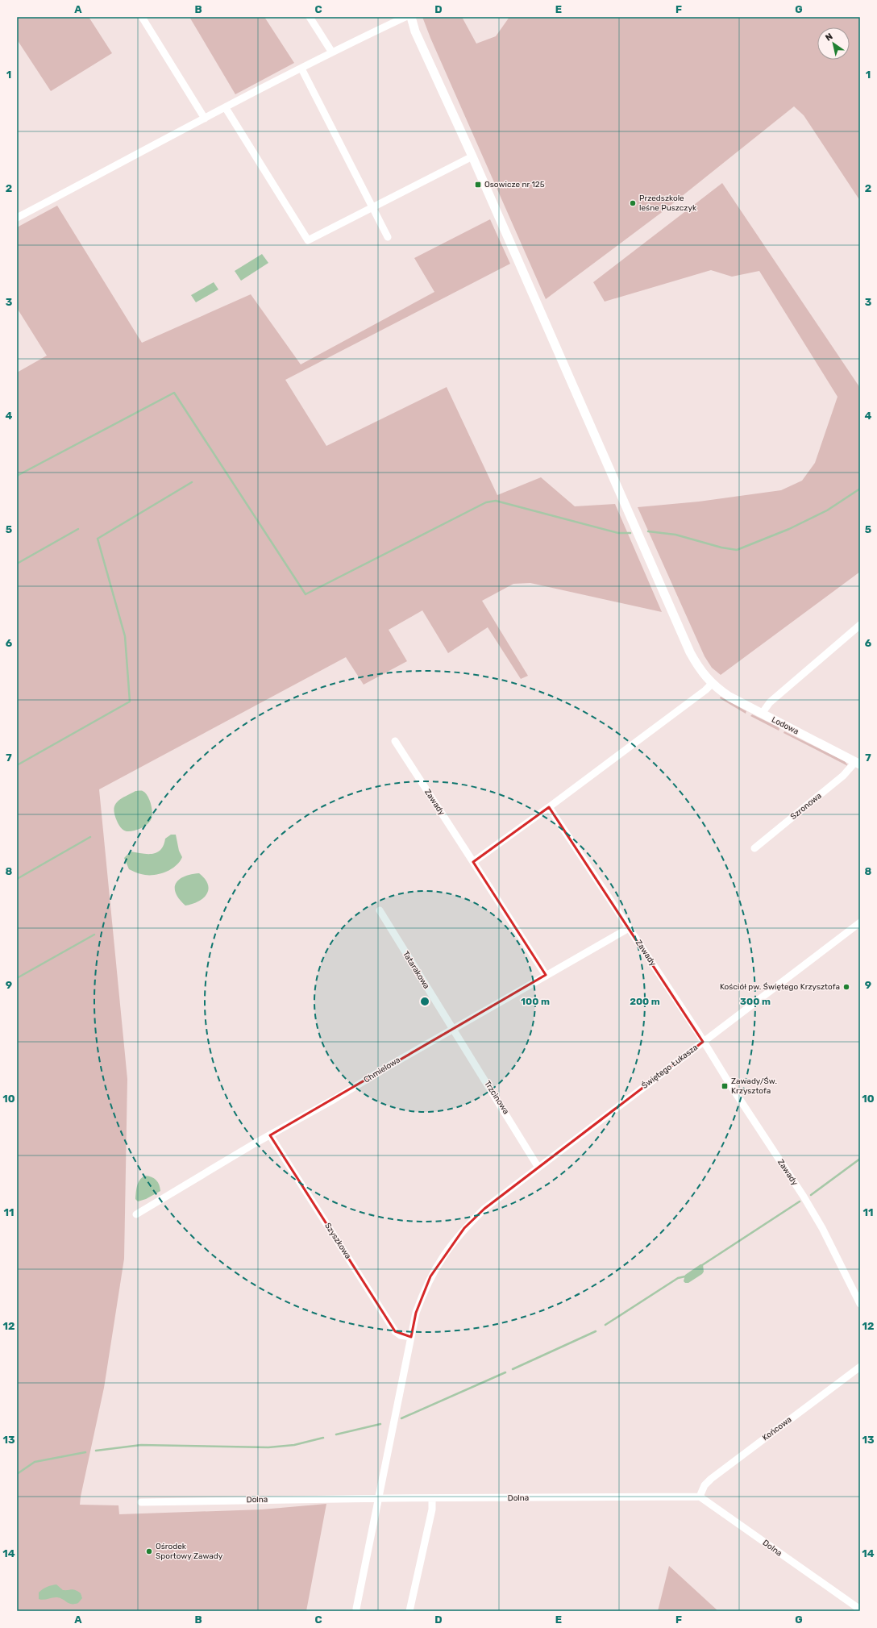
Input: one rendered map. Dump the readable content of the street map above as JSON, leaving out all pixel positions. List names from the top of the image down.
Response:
{
  "streets": {
    "street": [
      "Lodowa",
      "Zawady",
      "Szronowa",
      "Tatarakowa",
      "Świętego Łukasza",
      "Chmielowa",
      "Trzcinowa",
      "Szyszkowa",
      "Końcowa",
      "Dolna"
    ]
  },
  "crossings": [
    ["Lodowa", "Szronowa"],
    ["Zawady", "Świętego Łukasza"],
    ["Zawady", "Chmielowa"],
    ["Tatarakowa", "Chmielowa"],
    ["Tatarakowa", "Trzcinowa"],
    ["Świętego Łukasza", "Trzcinowa"],
    ["Świętego Łukasza", "Szyszkowa"],
    ["Świętego Łukasza", "Dolna"],
    ["Chmielowa", "Trzcinowa"],
    ["Chmielowa", "Szyszkowa"],
    ["Końcowa", "Dolna"]
  ],
  "places": {
    "transit": ["Osowicze nr 125", "Zawady/Św. Krzysztofa"],
    "other": ["Przedszkole leśne Puszczyk", "Kościół pw. Świętego Krzysztofa", "Ośrodek Sportowy Zawady"]
  },
  "north": "top left",
  "grid": {
    "columns": [
      "A",
      "B",
      "C",
      "D",
      "E",
      "F",
      "G"
    ],
    "rows": [
      "1",
      "2",
      "3",
      "4",
      "5",
      "6",
      "7",
      "8",
      "9",
      "10",
      "11",
      "12",
      "13",
      "14"
    ]
  },
  "rings": ["100 m", "200 m", "300 m"]
}
